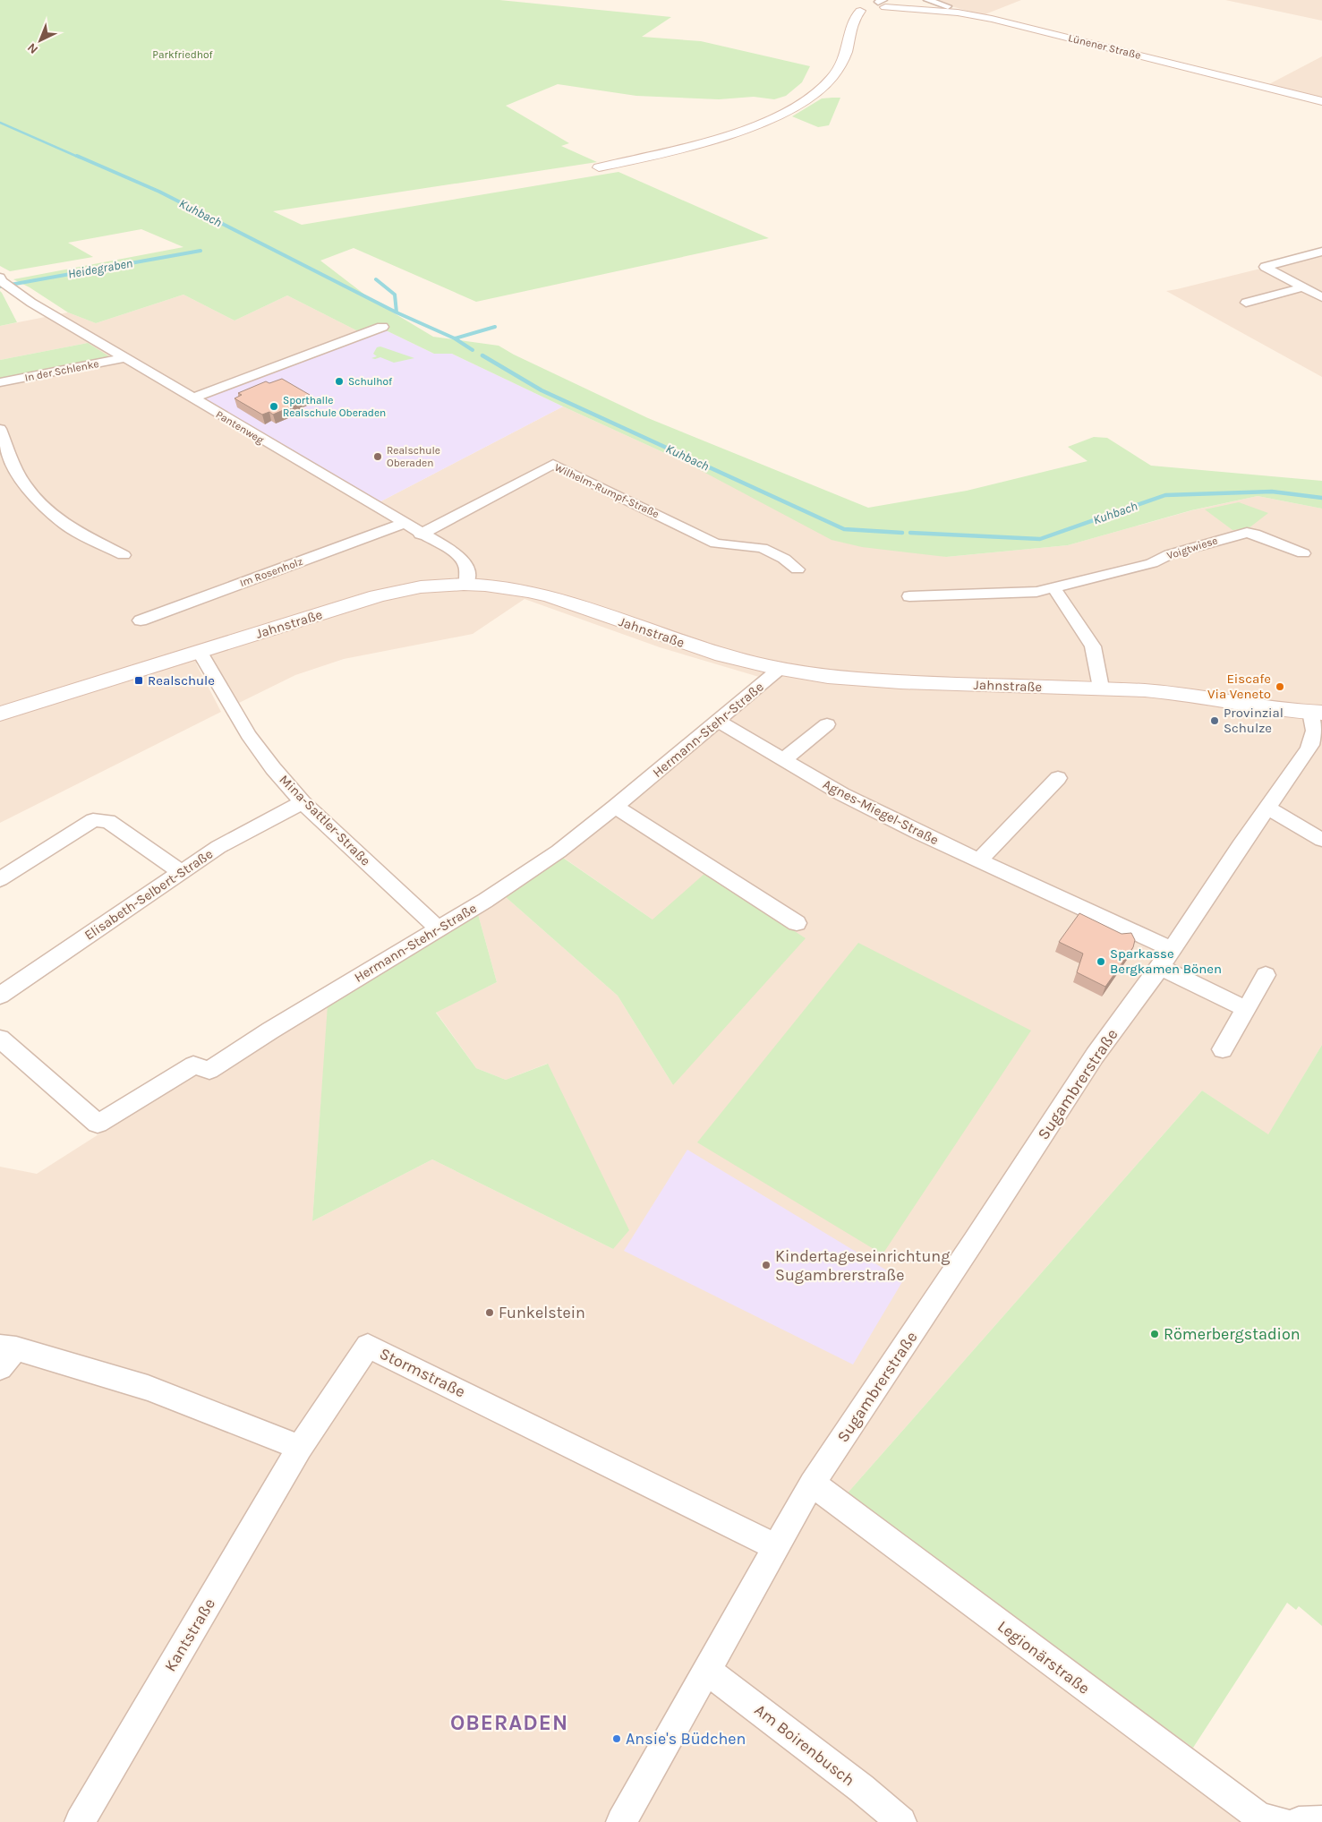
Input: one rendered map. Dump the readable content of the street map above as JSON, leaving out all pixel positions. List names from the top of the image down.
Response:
{
  "streets": {
    "main road": ["Lünener Straße", "Jahnstraße"],
    "street": [
      "In der Schlenke",
      "Pantenweg",
      "Wilhelm-Rumpf-Straße",
      "Voigtwiese",
      "Im Rosenholz",
      "Hermann-Stehr-Straße",
      "Agnes-Miegel-Straße",
      "Mina-Sattler-Straße",
      "Elisabeth-Selbert-Straße",
      "Sugambrerstraße",
      "Stormstraße",
      "Kantstraße",
      "Legionärstraße",
      "Am Boirenbusch"
    ]
  },
  "crossings": [
    ["In der Schlenke", "Pantenweg"],
    ["Pantenweg", "Wilhelm-Rumpf-Straße"],
    ["Pantenweg", "Im Rosenholz"],
    ["Pantenweg", "Jahnstraße"],
    ["Jahnstraße", "Hermann-Stehr-Straße"],
    ["Jahnstraße", "Mina-Sattler-Straße"],
    ["Jahnstraße", "Sugambrerstraße"],
    ["Hermann-Stehr-Straße", "Agnes-Miegel-Straße"],
    ["Hermann-Stehr-Straße", "Mina-Sattler-Straße"],
    ["Agnes-Miegel-Straße", "Sugambrerstraße"],
    ["Mina-Sattler-Straße", "Elisabeth-Selbert-Straße"],
    ["Sugambrerstraße", "Stormstraße"],
    ["Sugambrerstraße", "Legionärstraße"],
    ["Sugambrerstraße", "Am Boirenbusch"],
    ["Stormstraße", "Kantstraße"]
  ],
  "districts": ["OBERADEN"],
  "water": ["Kuhbach", "Heidegraben"],
  "parks": ["Parkfriedhof"],
  "places": {
    "other": [
      "Schulhof",
      "Sporthalle Realschule Oberaden",
      "Realschule Oberaden",
      "Eiscafe Via Veneto",
      "Provinzial Schulze",
      "Sparkasse Bergkamen Bönen",
      "Kindertageseinrichtung Sugambrerstraße",
      "Funkelstein",
      "Römerbergstadion",
      "Ansie's Büdchen"
    ],
    "transit": ["Realschule"]
  },
  "north": "bottom left"
}
